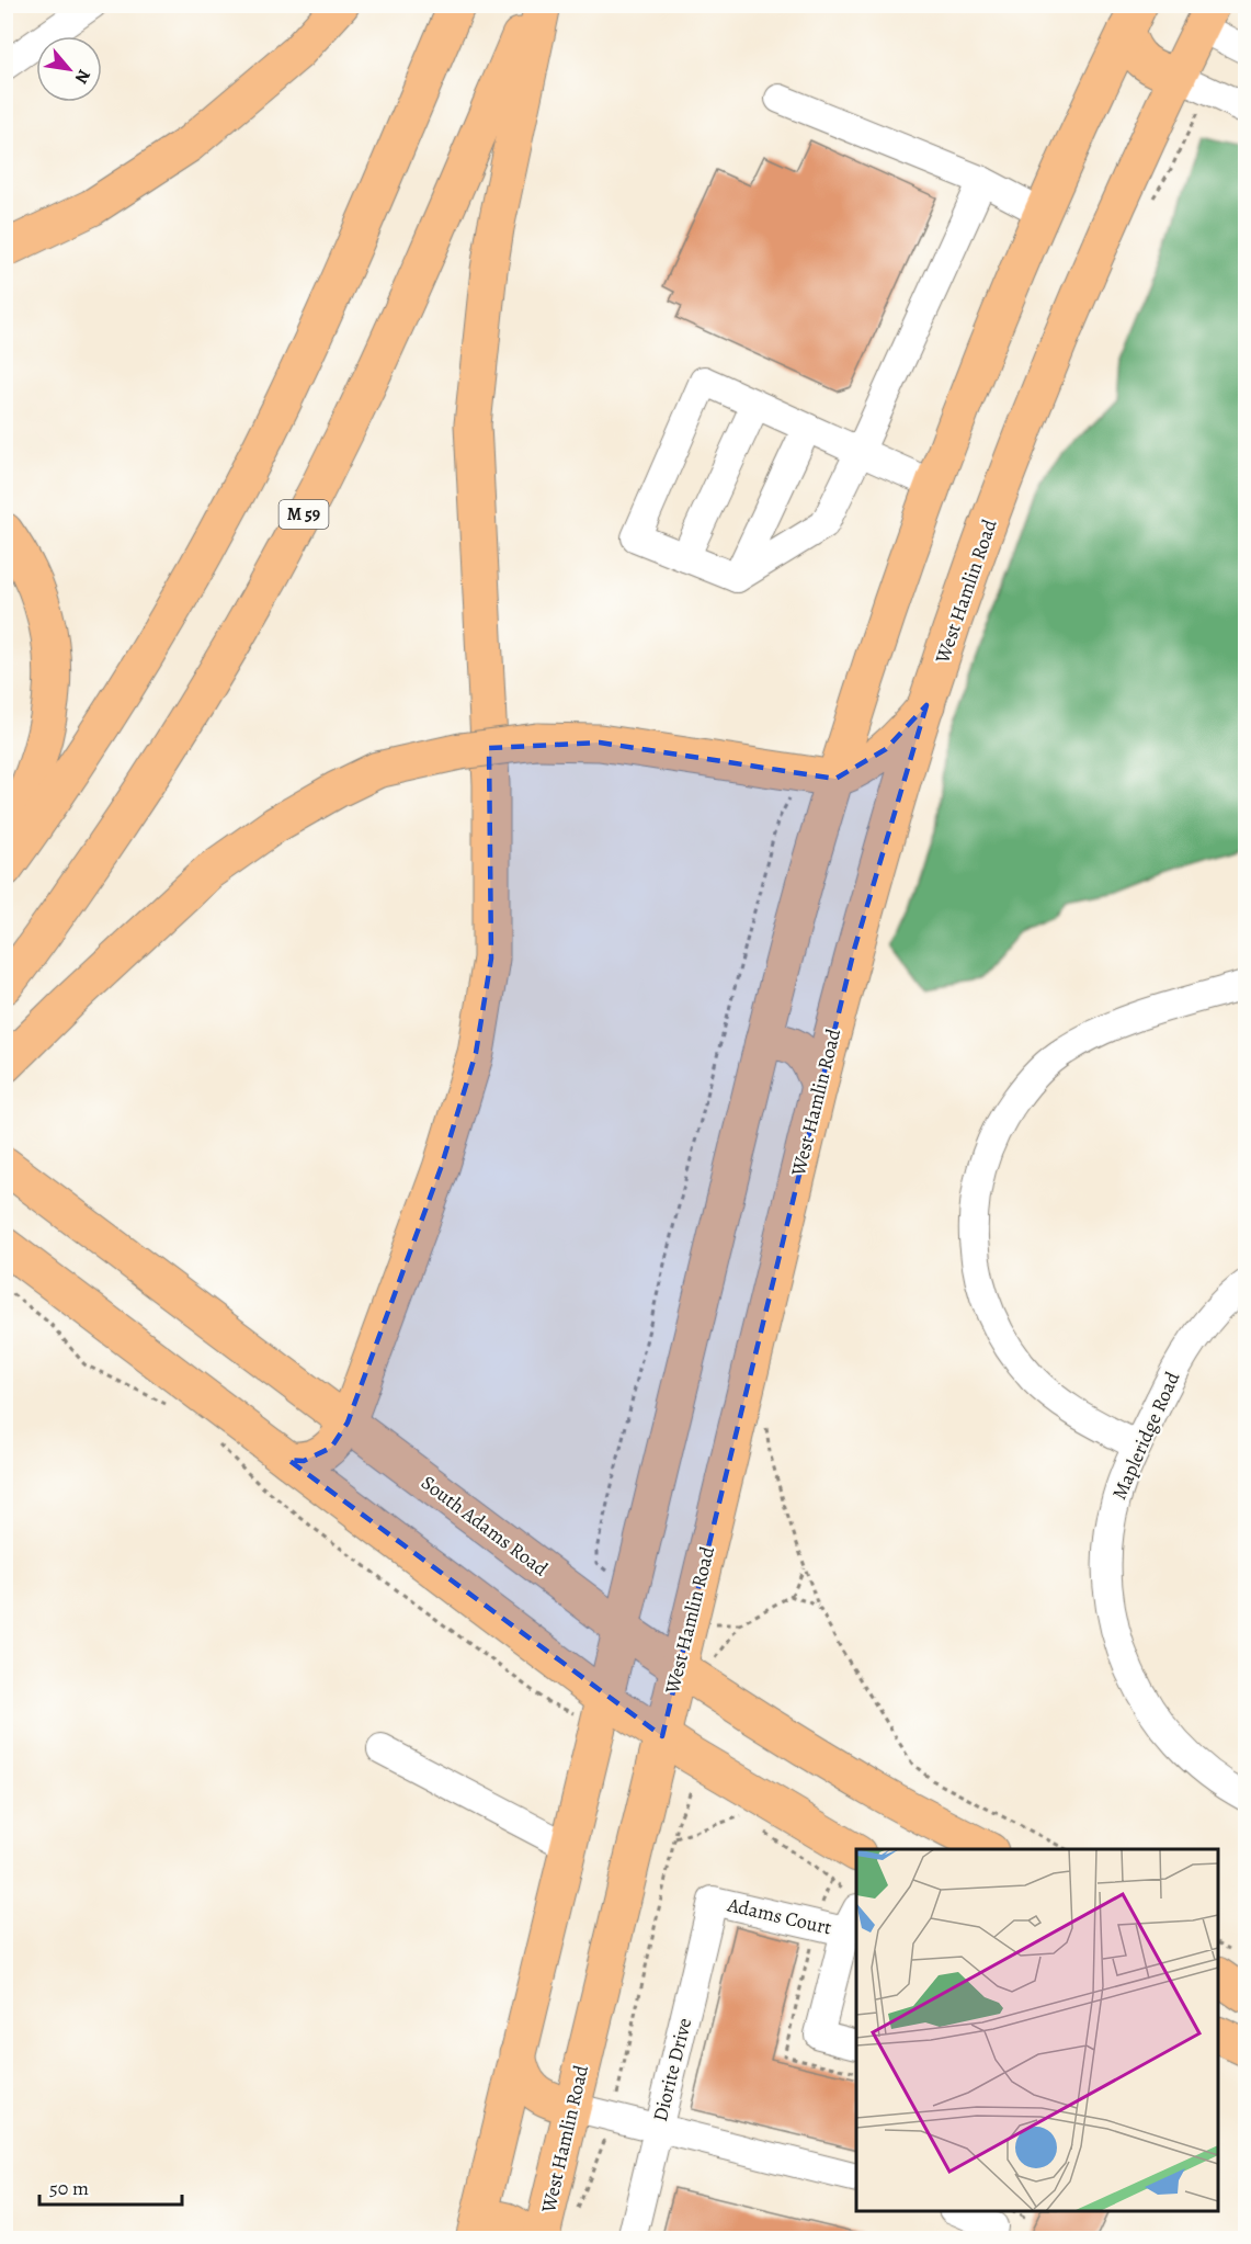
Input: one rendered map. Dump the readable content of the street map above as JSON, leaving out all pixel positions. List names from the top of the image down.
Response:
{
  "streets": {
    "main road": ["M 59", "West Hamlin Road", "South Adams Road"],
    "street": ["Mapleridge Road", "Adams Court", "Diorite Drive"]
  },
  "crossings": [
    ["West Hamlin Road", "South Adams Road"],
    ["Adams Court", "Diorite Drive"]
  ],
  "scale_bar": "50 m",
  "north": "bottom right"
}
